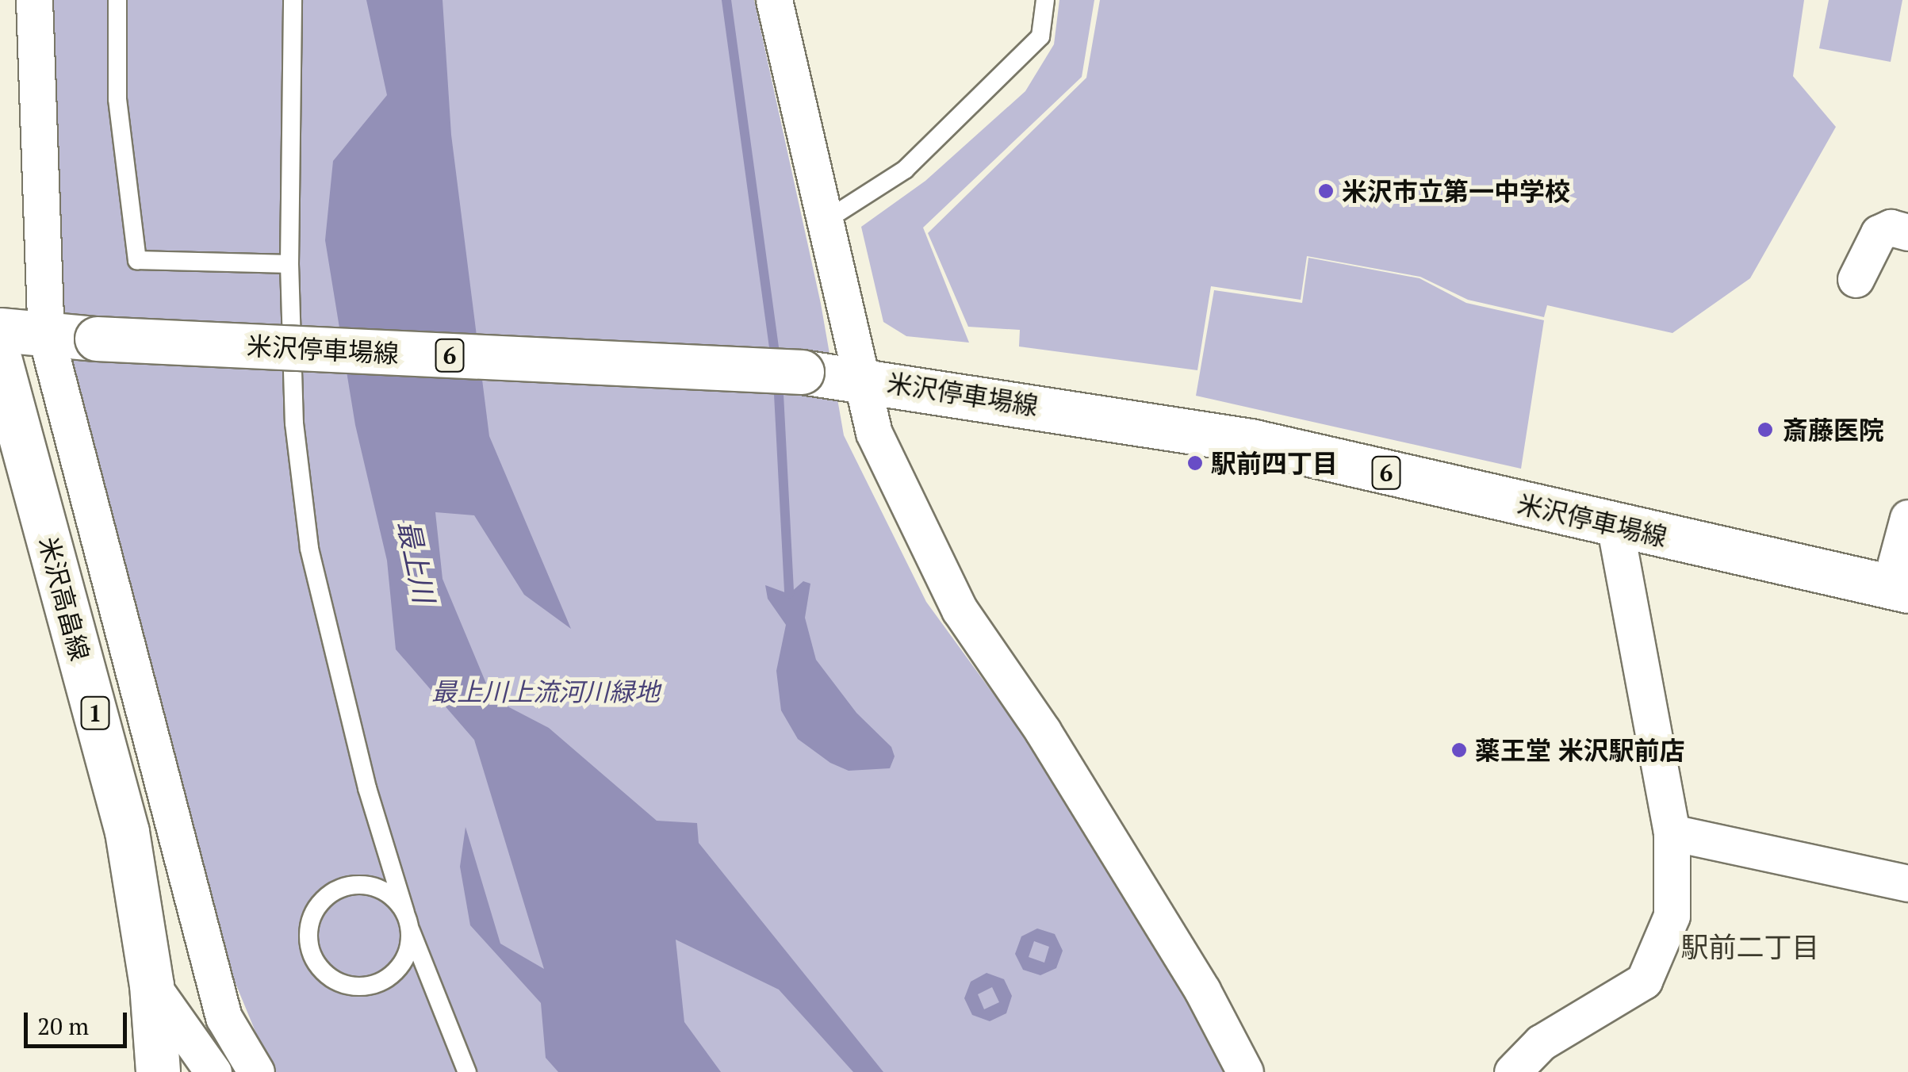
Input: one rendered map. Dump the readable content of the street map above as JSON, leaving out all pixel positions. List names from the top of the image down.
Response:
{
  "streets": {
    "main road": [
      "米沢停車場線",
      "6",
      "米沢高畠線",
      "1"
    ]
  },
  "districts": ["駅前二丁目"],
  "water": ["最上川"],
  "parks": ["最上川上流河川緑地"],
  "places": [
    "米沢市立第一中学校",
    "斎藤医院",
    "駅前四丁目",
    "薬王堂 米沢駅前店"
  ],
  "scale_bar": "20 m"
}
